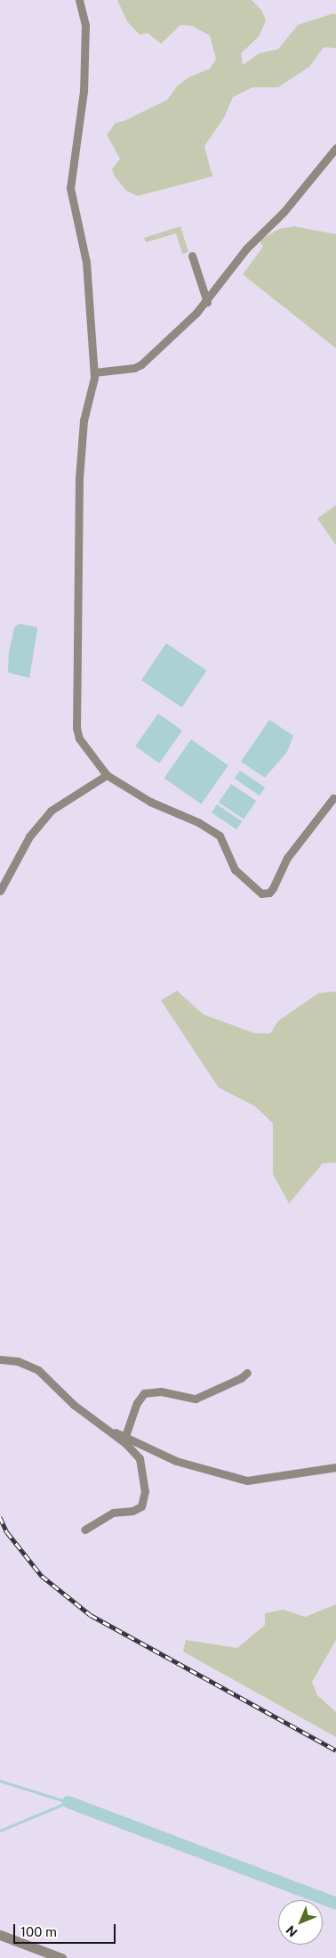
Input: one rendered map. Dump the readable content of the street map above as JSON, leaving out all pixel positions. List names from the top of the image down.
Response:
{
  "scale_bar": "100 m",
  "north": "bottom left"
}
